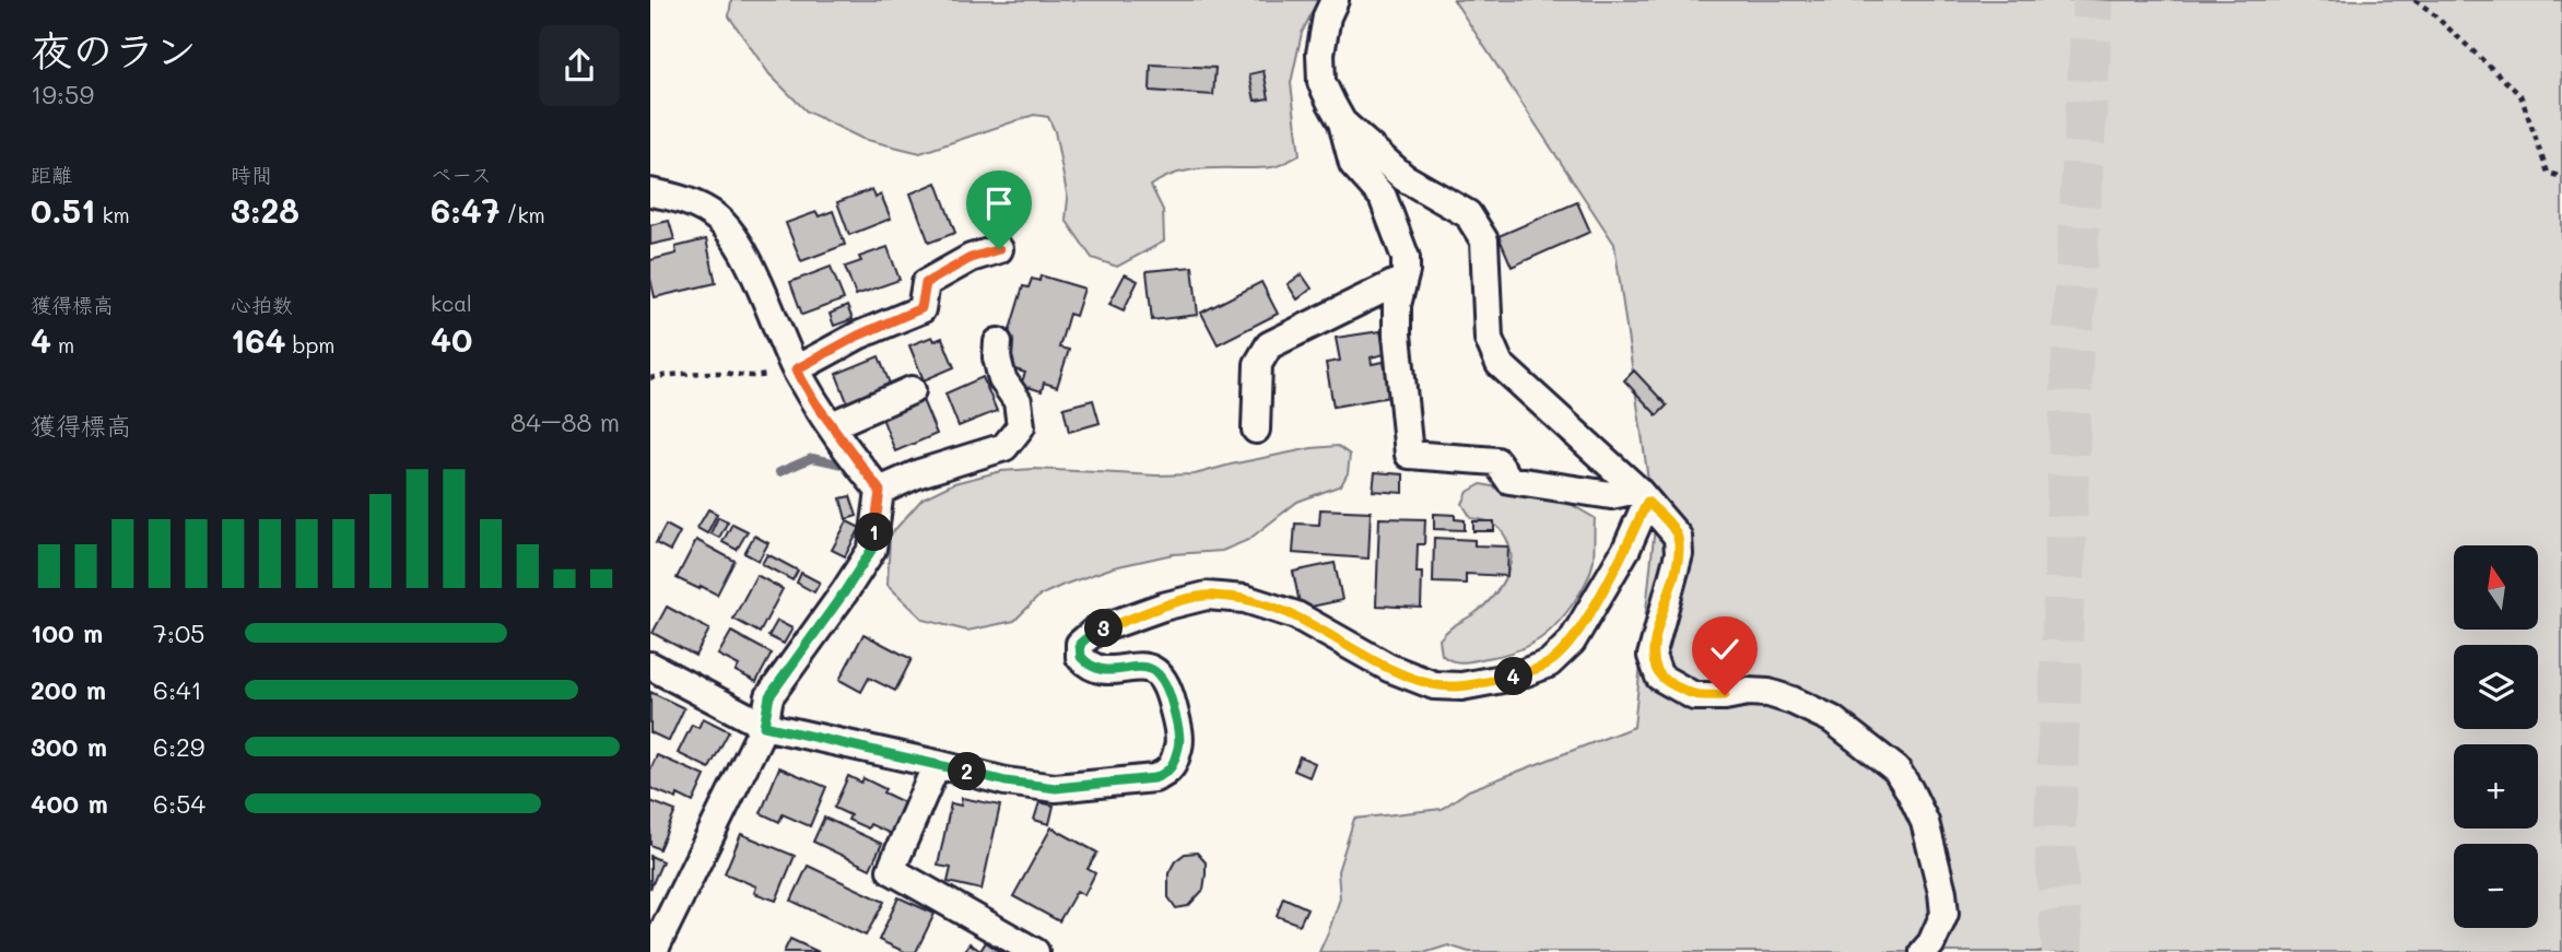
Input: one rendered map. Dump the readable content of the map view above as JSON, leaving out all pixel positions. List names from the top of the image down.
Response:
{
  "north": "top",
  "page": {
    "heading": ["夜のラン", "19:59"],
    "stats": [
      ["距離", "0.51 km"],
      ["時間", "3:28"],
      ["ペース", "6:47 /km"],
      ["獲得標高", "4 m"],
      ["心拍数", "164 bpm"],
      ["kcal", "40"]
    ],
    "chart": ["獲得標高", "84–88 m"],
    "pins": [
      "1",
      "3",
      "4",
      "2"
    ],
    "map_buttons": ["+", "−"],
    "list": [
      {
        "name": "100 m",
        "note": "7:05"
      },
      {
        "name": "200 m",
        "note": "6:41"
      },
      {
        "name": "300 m",
        "note": "6:29"
      },
      {
        "name": "400 m",
        "note": "6:54"
      }
    ]
  }
}
